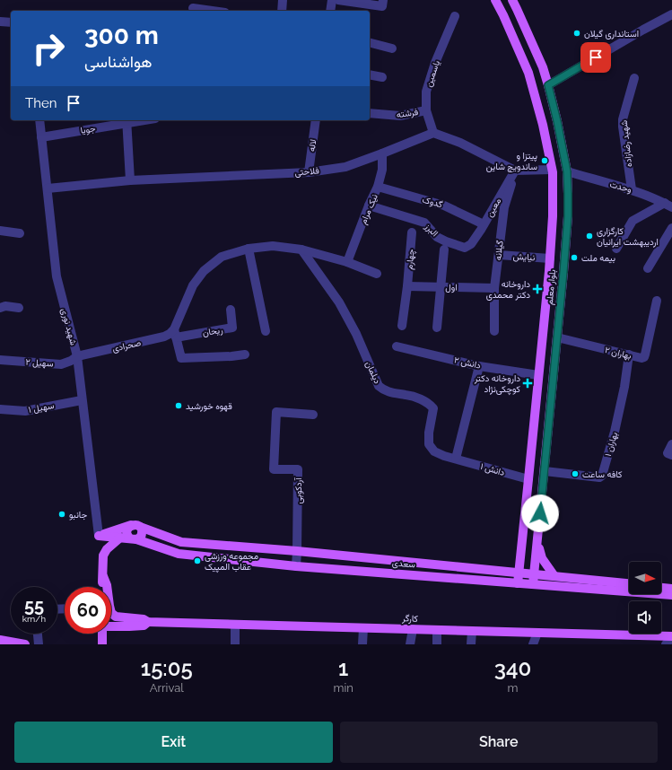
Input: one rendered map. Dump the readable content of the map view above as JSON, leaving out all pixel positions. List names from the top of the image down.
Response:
{
  "streets": {
    "main road": ["بلوار معلم", "سعدی", "کارگر"],
    "street": [
      "یاسمین",
      "فرشته",
      "جویا",
      "شهید رضازاده",
      "لاله",
      "فلاحتی",
      "وحدت",
      "گدوک",
      "معین",
      "نیک مرام",
      "البرز",
      "گیلانه",
      "نیایش",
      "چهارم",
      "اول",
      "شهید نوری",
      "ریحان",
      "صحرادی",
      "بهاران ۲",
      "سهیل ۲",
      "دانش ۲",
      "دیلمان",
      "سهیل ۱",
      "بهاران ۱",
      "دانش ۱",
      "آردکوبی"
    ]
  },
  "crossings": [
    ["یاسمین", "فرشته"],
    ["یاسمین", "فلاحتی"],
    ["جویا", "شهید نوری"],
    ["شهید رضازاده", "وحدت"],
    ["لاله", "فلاحتی"],
    ["فلاحتی", "نیک مرام"],
    ["فلاحتی", "شهید نوری"],
    ["وحدت", "بلوار معلم"],
    ["گدوک", "معین"],
    ["گدوک", "نیک مرام"],
    ["معین", "البرز"],
    ["معین", "گیلانه"],
    ["نیک مرام", "البرز"],
    ["گیلانه", "نیایش"],
    ["گیلانه", "اول"],
    ["نیایش", "بلوار معلم"],
    ["چهارم", "اول"],
    ["بلوار معلم", "بهاران ۲"],
    ["بلوار معلم", "دانش ۲"],
    ["بلوار معلم", "بهاران ۱"],
    ["بلوار معلم", "دانش ۱"],
    ["بلوار معلم", "سعدی"],
    ["شهید نوری", "صحرادی"],
    ["شهید نوری", "سهیل ۲"],
    ["شهید نوری", "سهیل ۱"],
    ["شهید نوری", "سعدی"],
    ["ریحان", "صحرادی"],
    ["صحرادی", "سهیل ۲"],
    ["بهاران ۲", "بهاران ۱"],
    ["دیلمان", "دانش ۱"],
    ["آردکوبی", "سعدی"]
  ],
  "places": {
    "other": [
      "استانداری گیلان",
      "پیتزا و ساندویچ شاین",
      "کارگزاری اردیبهشت ایرانیان",
      "بیمه ملت",
      "قهوه خورشید",
      "کافه ساعت",
      "جانبو",
      "مجموعه ورزشی عقاب المپیک"
    ],
    "health": ["داروخانه دکتر محمدی", "داروخانه دکتر کوچکی‌نژاد"]
  },
  "north": "right",
  "page": {
    "turn": ["300 m", "هواشناسی"],
    "then": "Then",
    "speed": "55 km/h",
    "limit": "60",
    "eta": [
      "15:05",
      "Arrival",
      "1",
      "min",
      "340",
      "m"
    ],
    "buttons": ["Exit", "Share"]
  }
}
